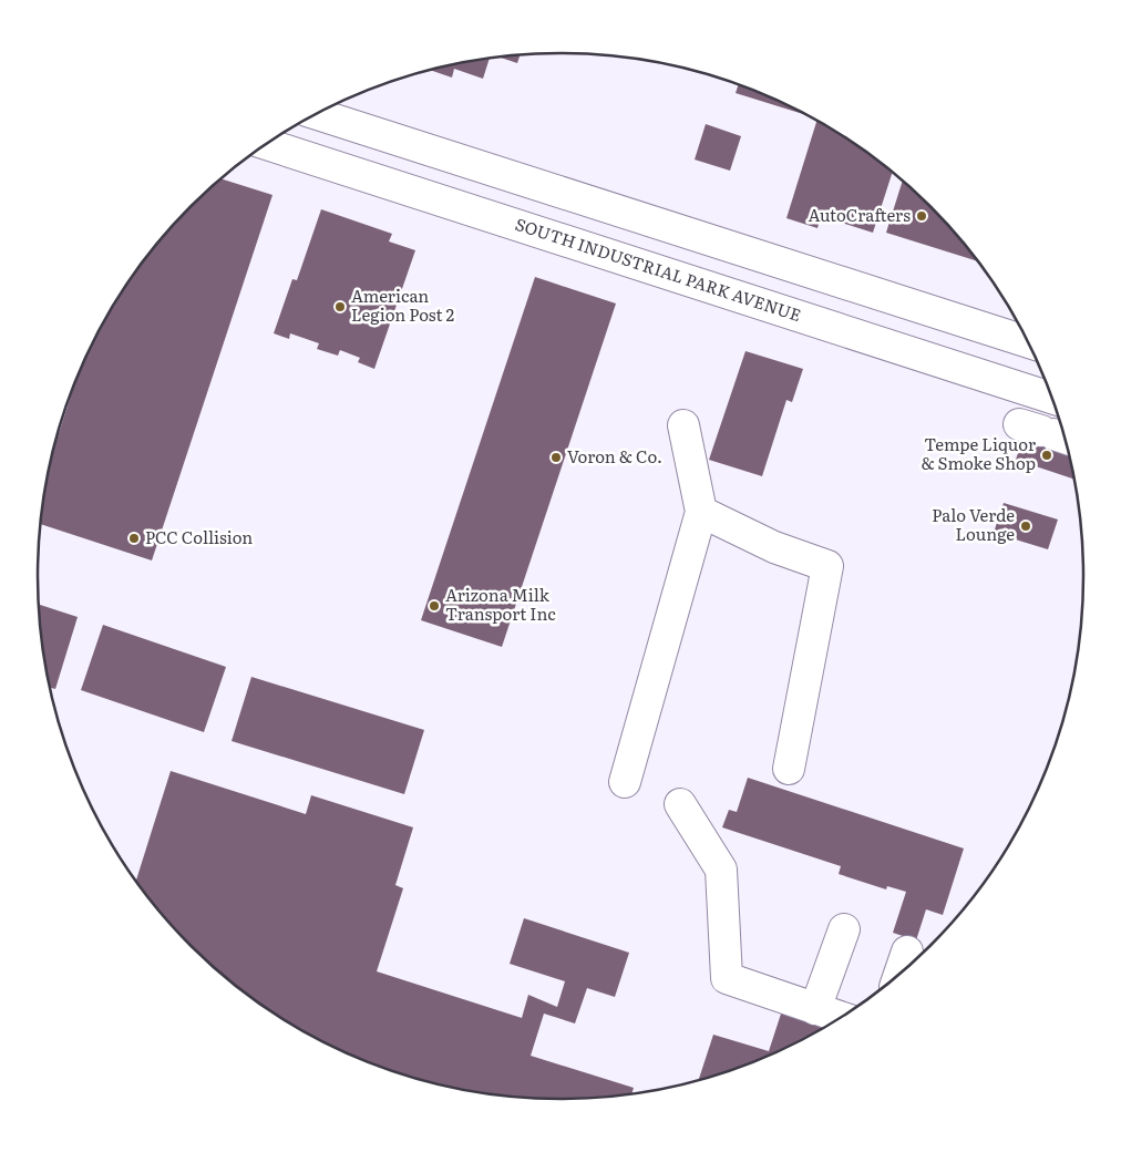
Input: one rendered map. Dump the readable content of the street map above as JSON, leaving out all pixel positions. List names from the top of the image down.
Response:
{
  "streets": {
    "street": ["SOUTH INDUSTRIAL PARK AVENUE"]
  },
  "places": [
    "AutoCrafters",
    "American Legion Post 2",
    "Tempe Liquor & Smoke Shop",
    "Voron & Co.",
    "Palo Verde Lounge",
    "PCC Collision",
    "Arizona Milk Transport Inc"
  ]
}
